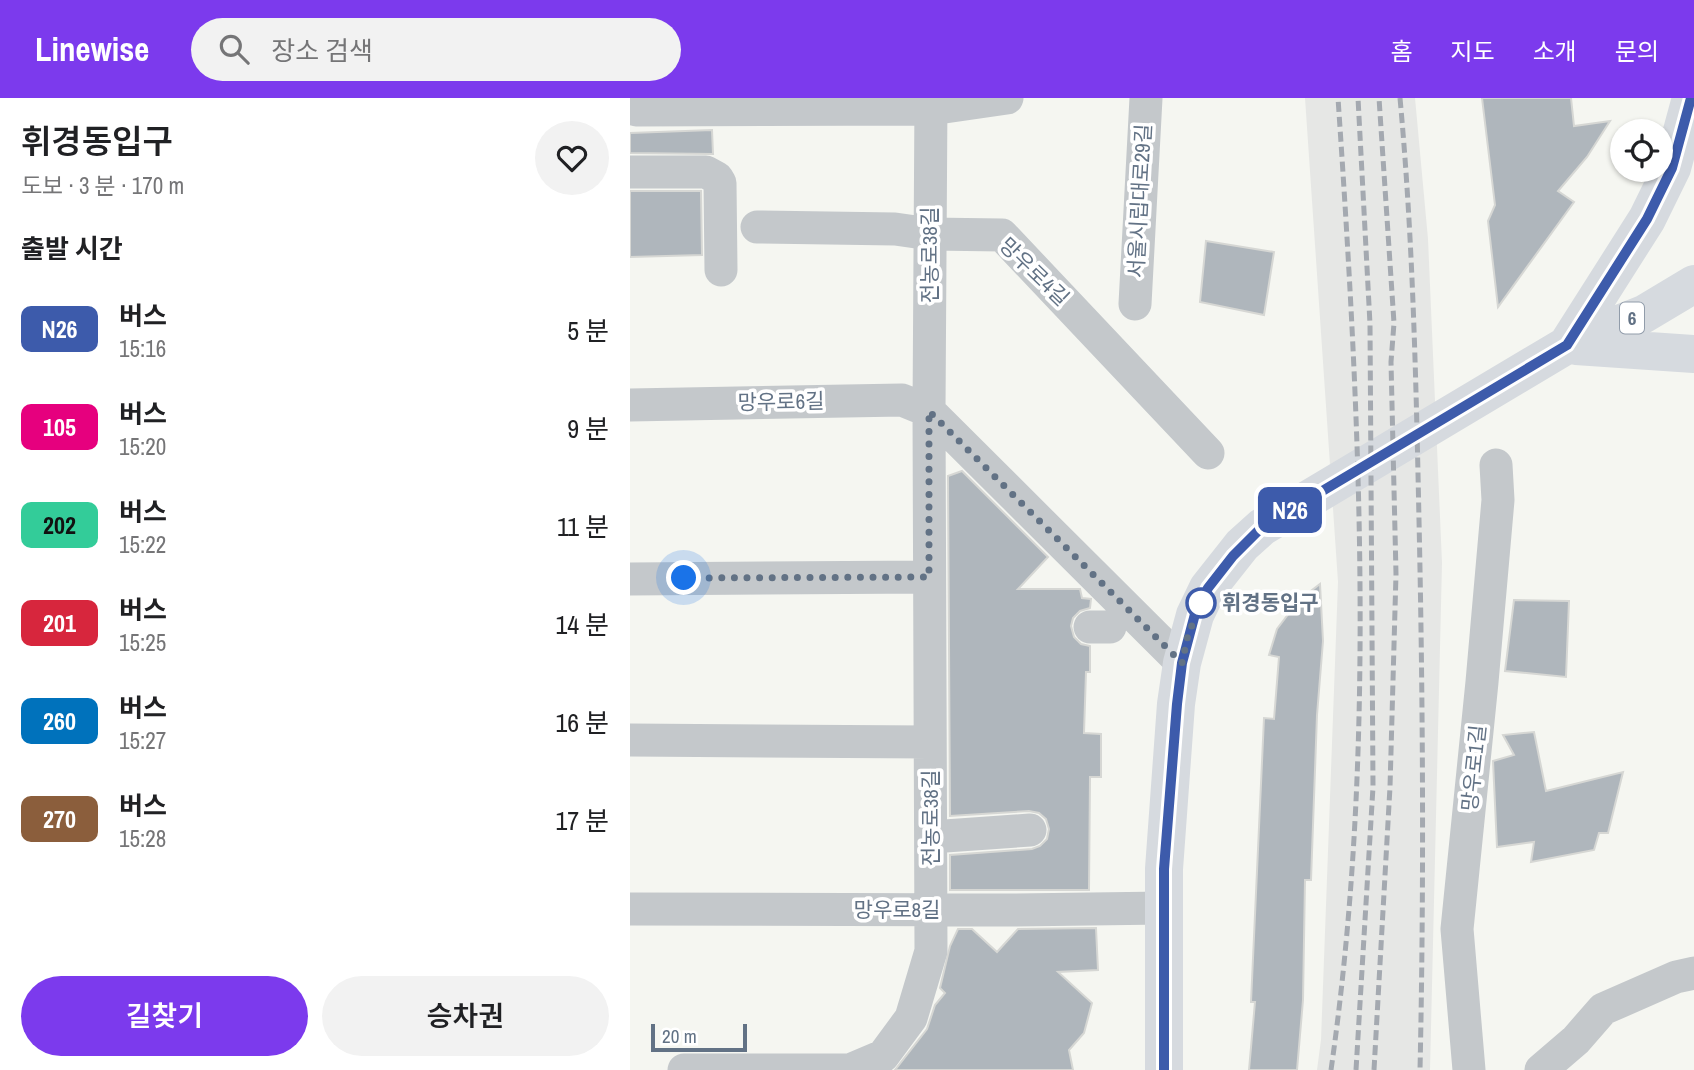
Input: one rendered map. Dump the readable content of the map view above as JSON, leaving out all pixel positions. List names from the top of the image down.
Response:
{
  "streets": {
    "main road": ["6"],
    "street": [
      "서울시립대로29길",
      "전농로38길",
      "망우로4길",
      "망우로6길",
      "망우로1길",
      "망우로8길"
    ]
  },
  "crossings": [
    ["전농로38길", "망우로4길"],
    ["전농로38길", "망우로6길"],
    ["전농로38길", "망우로8길"],
    ["6", "망우로8길"]
  ],
  "places": ["휘경동입구"],
  "lines": ["bus line N26"],
  "scale_bar": "20 m",
  "page": {
    "header": "Linewise",
    "search": "장소 검색",
    "nav": [
      "홈",
      "지도",
      "소개",
      "문의"
    ],
    "heading": [
      ["휘경동입구", "도보 · 3 분 · 170 m"],
      "출발 시간"
    ],
    "on_map": "N26",
    "list": [
      {
        "mark": "N26",
        "name": "버스",
        "note": "15:16",
        "value": "5 분"
      },
      {
        "mark": "105",
        "name": "버스",
        "note": "15:20",
        "value": "9 분"
      },
      {
        "mark": "202",
        "name": "버스",
        "note": "15:22",
        "value": "11 분"
      },
      {
        "mark": "201",
        "name": "버스",
        "note": "15:25",
        "value": "14 분"
      },
      {
        "mark": "260",
        "name": "버스",
        "note": "15:27",
        "value": "16 분"
      },
      {
        "mark": "270",
        "name": "버스",
        "note": "15:28",
        "value": "17 분"
      }
    ],
    "buttons": ["길찾기", "승차권"],
    "scale": "20 m"
  }
}
